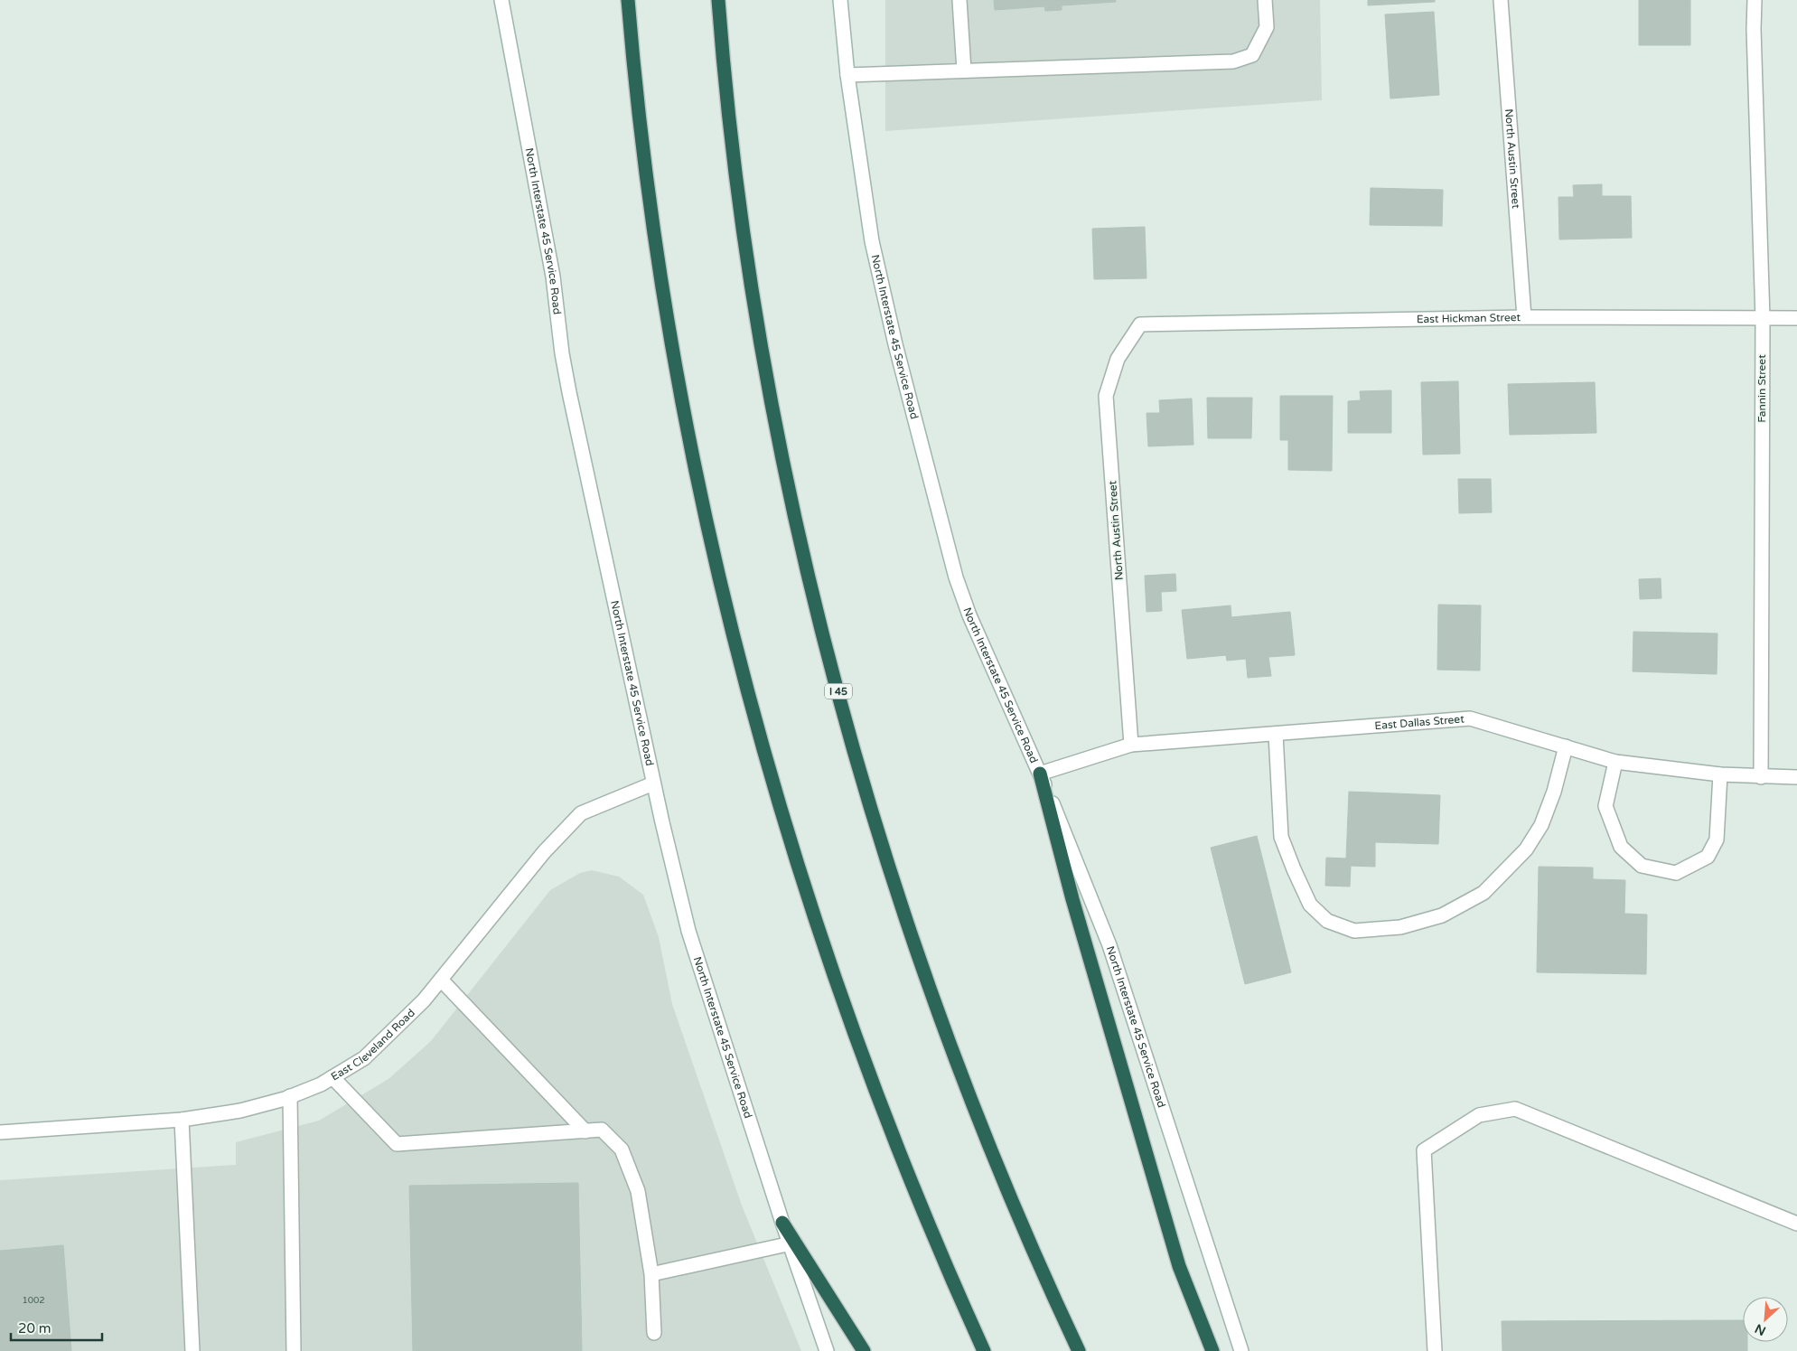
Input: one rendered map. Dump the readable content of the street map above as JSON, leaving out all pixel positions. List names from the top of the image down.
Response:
{
  "streets": {
    "highway": ["I 45"],
    "street": [
      "North Austin Street",
      "North Interstate 45 Service Road",
      "East Hickman Street",
      "Fannin Street",
      "East Dallas Street",
      "East Cleveland Road"
    ]
  },
  "crossings": [
    ["North Austin Street", "East Hickman Street"],
    ["North Austin Street", "East Dallas Street"],
    ["North Interstate 45 Service Road", "East Dallas Street"],
    ["North Interstate 45 Service Road", "East Cleveland Road"],
    ["East Hickman Street", "Fannin Street"],
    ["Fannin Street", "East Dallas Street"]
  ],
  "house_numbers": ["1002"],
  "scale_bar": "20 m",
  "north": "bottom left"
}
